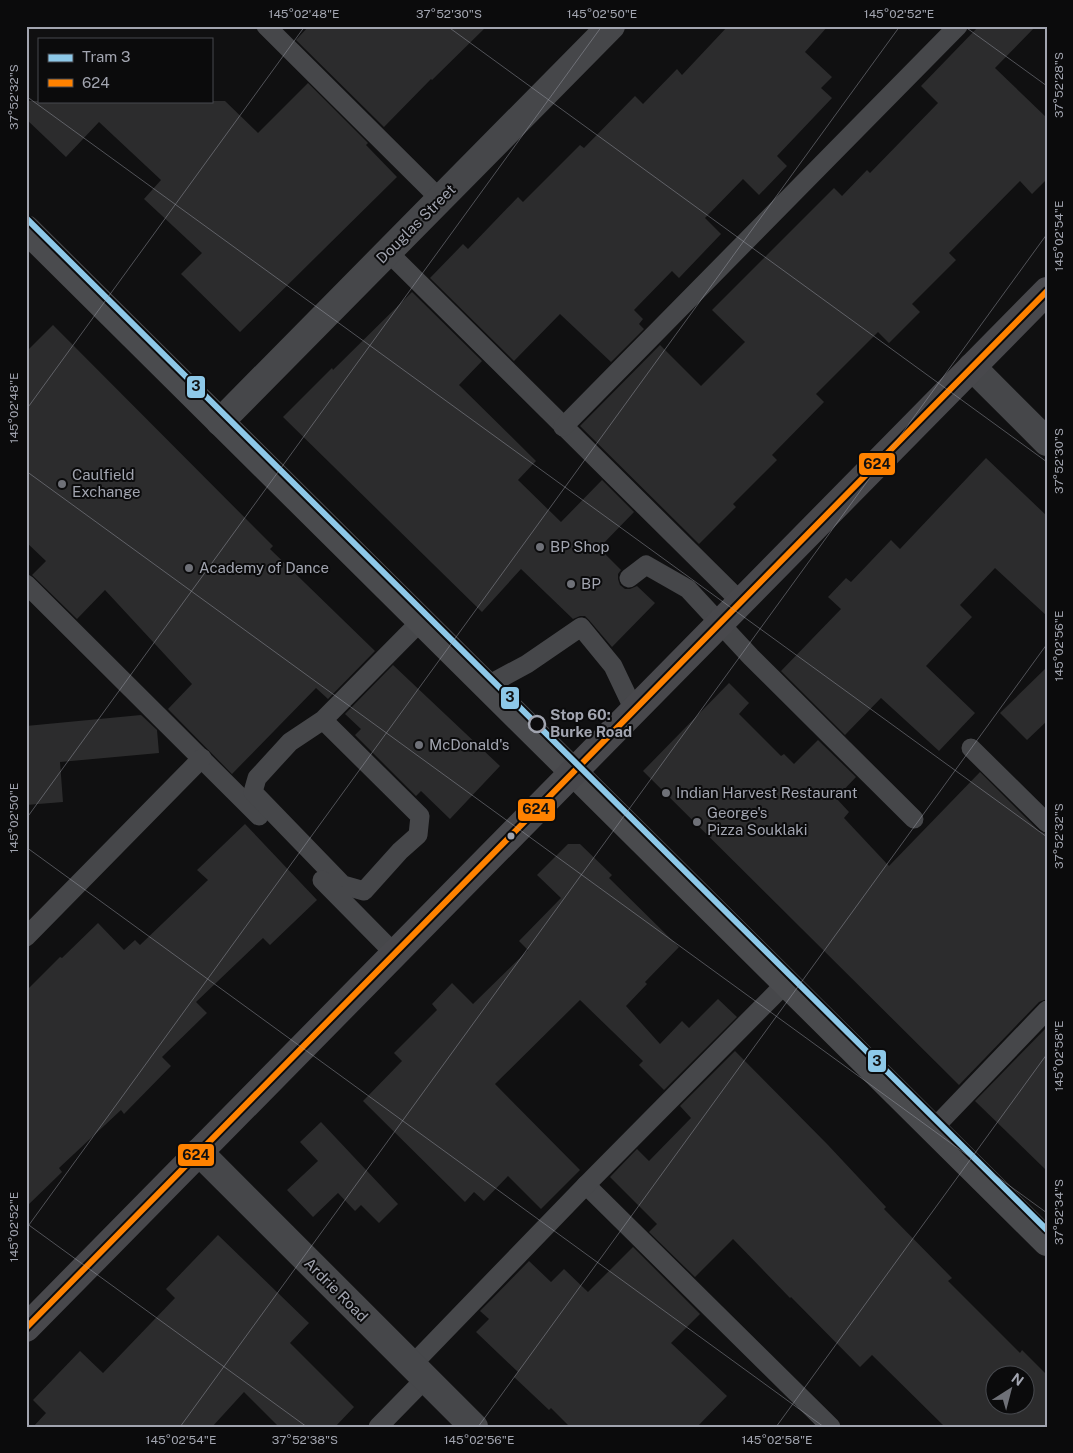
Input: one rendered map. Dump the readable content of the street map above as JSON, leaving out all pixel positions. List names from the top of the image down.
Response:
{
  "streets": {
    "street": ["Douglas Street", "Ardrie Road"]
  },
  "places": [
    "Caulfield Exchange",
    "BP Shop",
    "Academy of Dance",
    "BP",
    "Stop 60: Burke Road",
    "McDonald's",
    "Indian Harvest Restaurant",
    "George's Pizza Souklaki"
  ],
  "lines": ["tram line 3", "transit line 624"],
  "legend": ["Tram 3", "624"],
  "north": "top right",
  "coordinates": [
    "145°02'48\"E",
    "37°52'30\"S",
    "145°02'50\"E",
    "145°02'52\"E",
    "37°52'28\"S",
    "37°52'32\"S",
    "145°02'54\"E",
    "145°02'56\"E",
    "145°02'58\"E",
    "37°52'34\"S",
    "37°52'38\"S"
  ]
}
